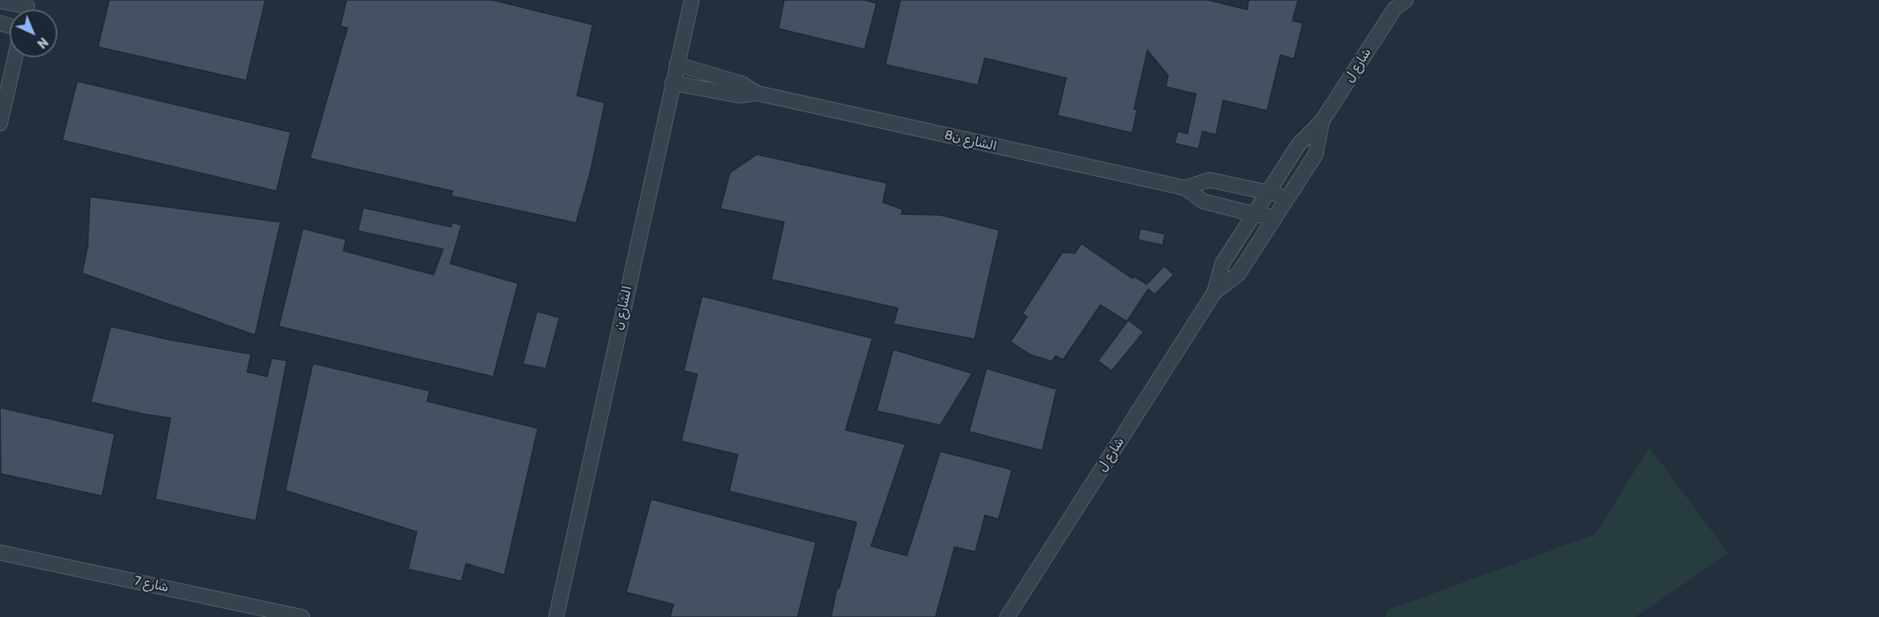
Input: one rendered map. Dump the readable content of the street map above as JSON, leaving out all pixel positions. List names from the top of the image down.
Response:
{
  "streets": {
    "street": [
      "شارع ل",
      "الشارع ن8",
      "الشارع ن",
      "شارع 7"
    ]
  },
  "crossings": [
    ["شارع ل", "الشارع ن8"],
    ["الشارع ن8", "الشارع ن"]
  ],
  "north": "bottom right"
}
